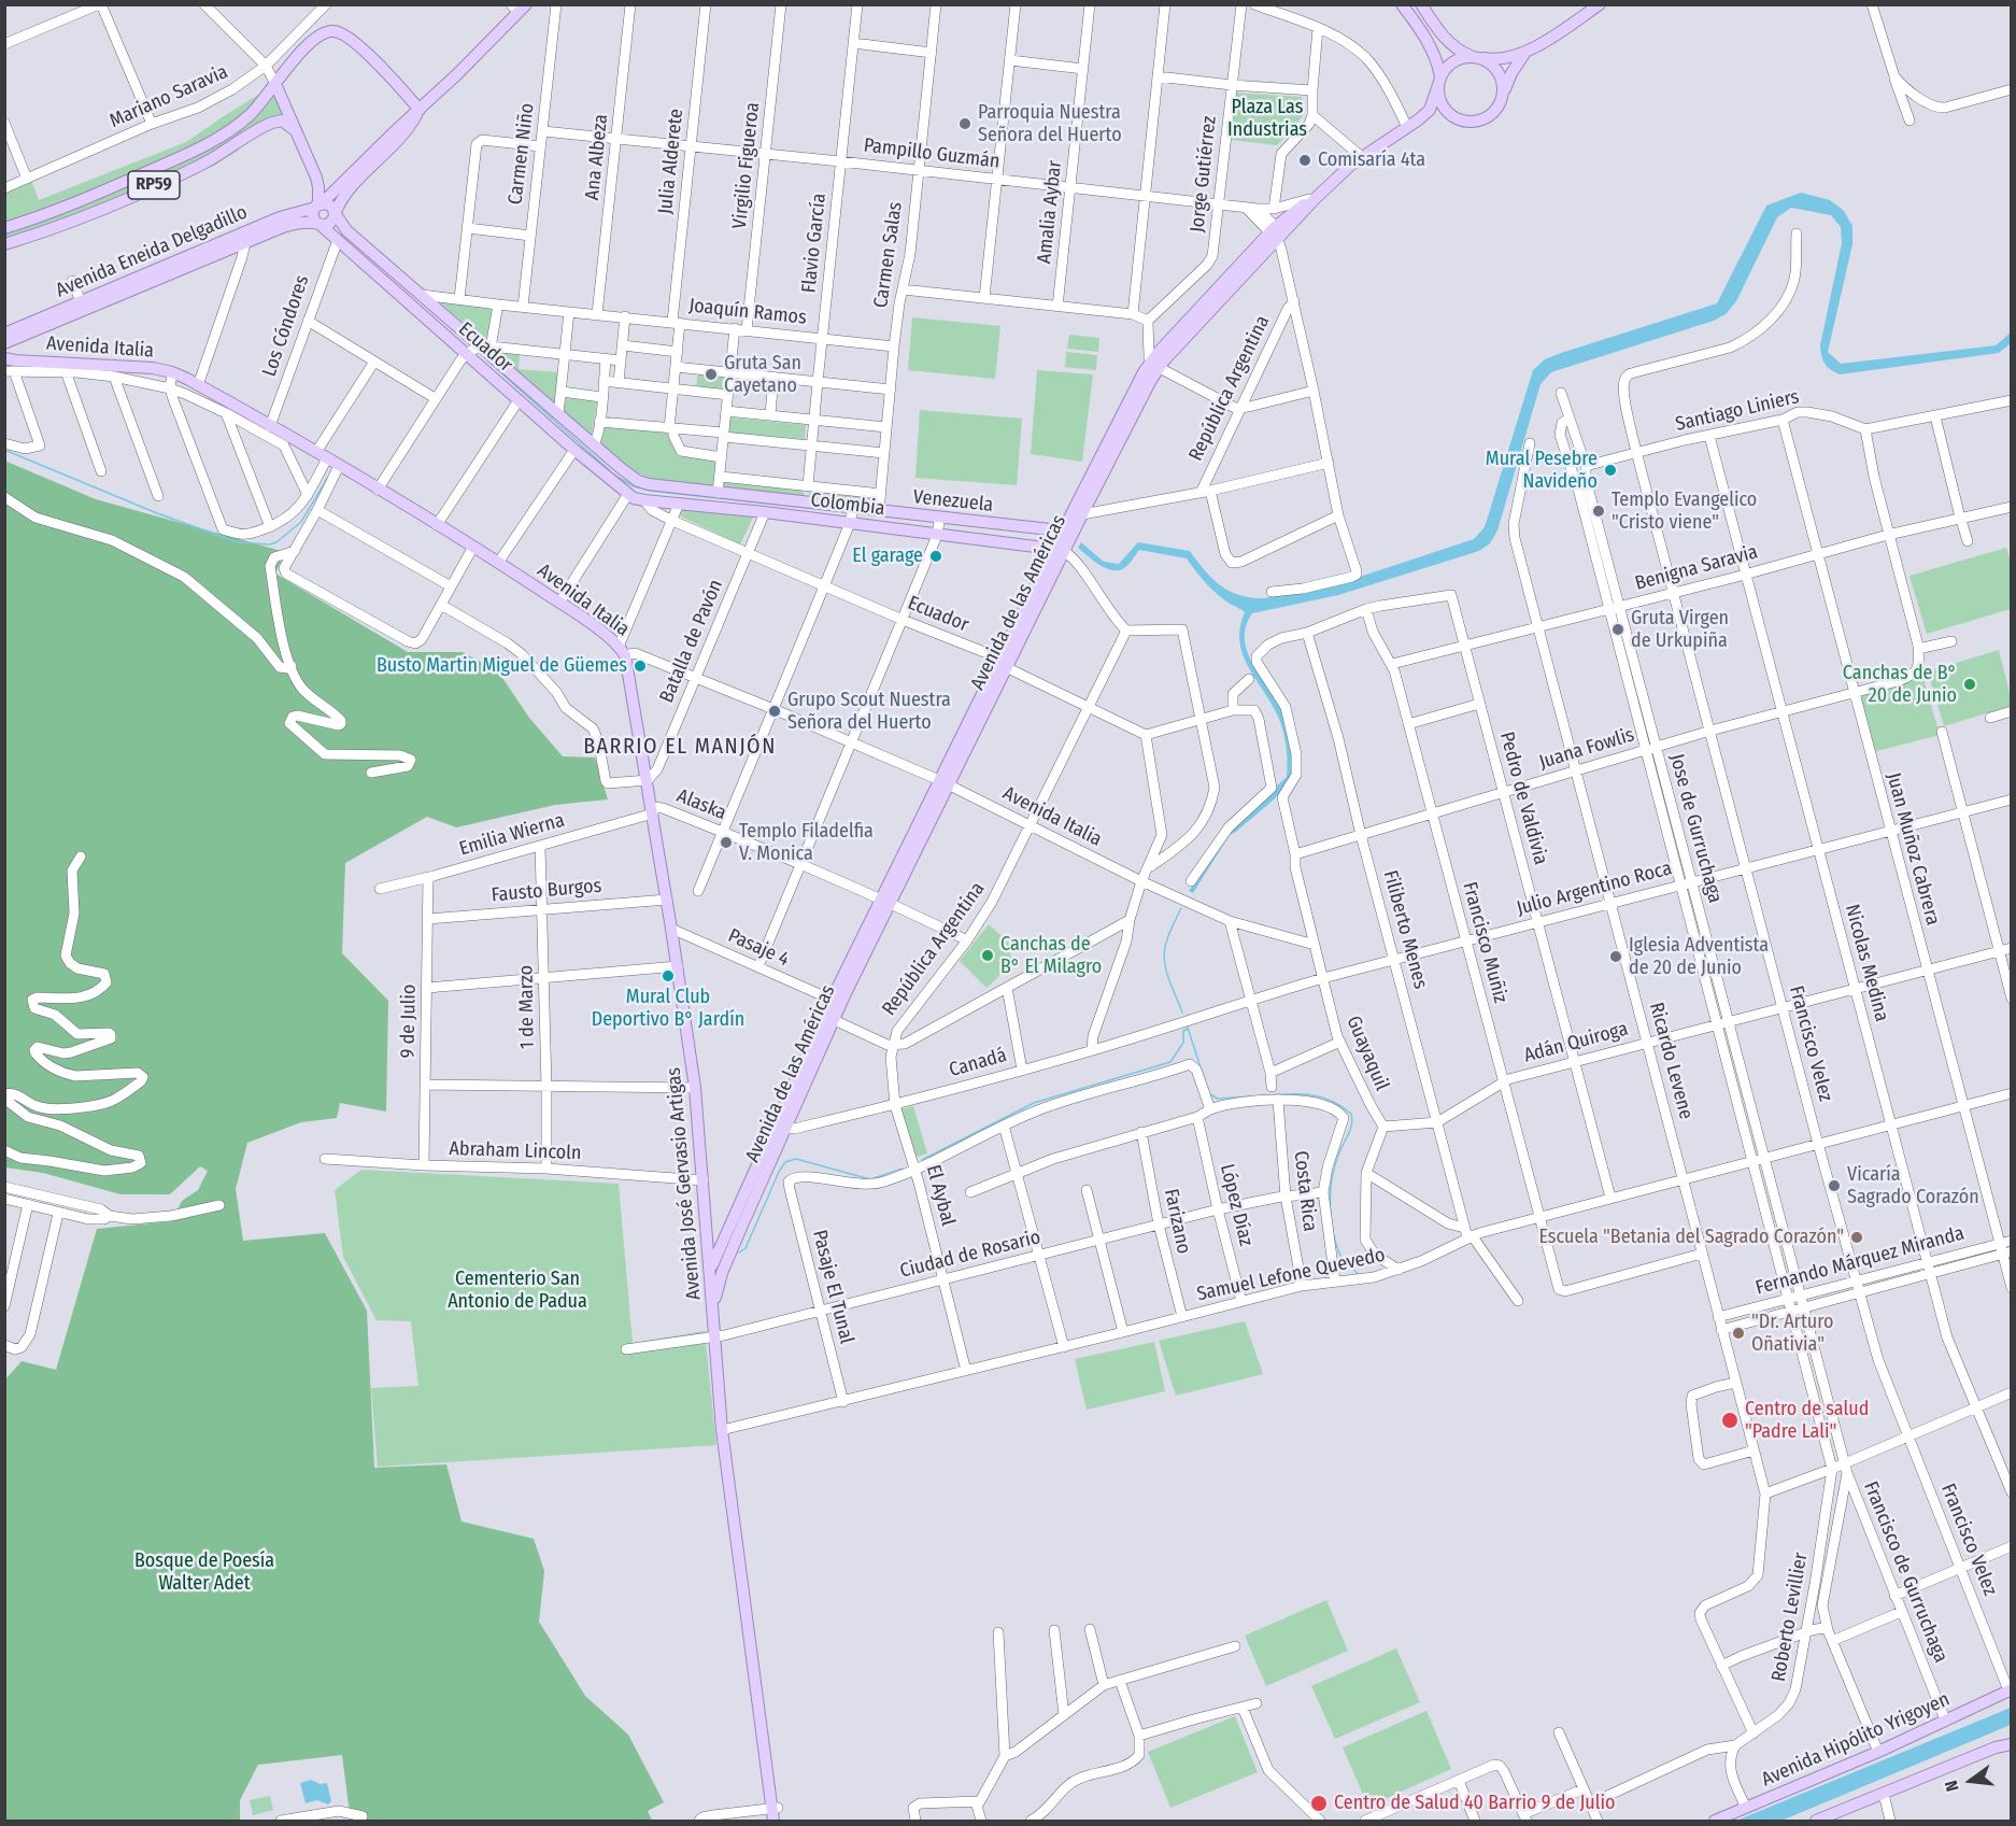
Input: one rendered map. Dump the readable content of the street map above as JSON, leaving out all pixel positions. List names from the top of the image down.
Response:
{
  "streets": {
    "main road": [
      "RP59",
      "Avenida Eneida Delgadillo",
      "Avenida Italia",
      "Ecuador",
      "Venezuela",
      "Colombia",
      "Avenida de las Américas",
      "Avenida José Gervasio Artigas",
      "Avenida Hipólito Yrigoyen"
    ],
    "street": [
      "Mariano Saravia",
      "Carmen Niño",
      "Pampillo Guzmán",
      "Ana Albeza",
      "Julia Alderete",
      "Virgilio Figueroa",
      "Jorge Gutiérrez",
      "Amalia Aybar",
      "Flavio García",
      "Carmen Salas",
      "Joaquín Ramos",
      "Los Cóndores",
      "República Argentina",
      "Santiago Liniers",
      "Benigna Saravia",
      "Batalla de Pavón",
      "Juana Fowlis",
      "Pedro de Valdivia",
      "Alaska",
      "Jose de Gurruchaga",
      "Emilia Wierna",
      "Juan Muñoz Cabrera",
      "Julio Argentino Roca",
      "Fausto Burgos",
      "Filiberto Menes",
      "Francisco Muñiz",
      "Pasaje 4",
      "Nicolas Medina",
      "1 de Marzo",
      "9 de Julio",
      "Adán Quiroga",
      "Francisco Velez",
      "Guayaquil",
      "Ricardo Levene",
      "Canadá",
      "Abraham Lincoln",
      "Costa Rica",
      "El Aybal",
      "López Díaz",
      "Farizano",
      "Ciudad de Rosario",
      "Fernando Márquez Miranda",
      "Samuel Lefone Quevedo",
      "Pasaje El Tunal",
      "Francisco de Gurruchaga",
      "Roberto Levillier"
    ]
  },
  "crossings": [
    ["Carmen Niño", "Pampillo Guzmán"],
    ["Carmen Niño", "Joaquín Ramos"],
    ["Pampillo Guzmán", "Ana Albeza"],
    ["Pampillo Guzmán", "Julia Alderete"],
    ["Pampillo Guzmán", "Virgilio Figueroa"],
    ["Pampillo Guzmán", "Jorge Gutiérrez"],
    ["Pampillo Guzmán", "Amalia Aybar"],
    ["Pampillo Guzmán", "Flavio García"],
    ["Pampillo Guzmán", "Carmen Salas"],
    ["Pampillo Guzmán", "Avenida de las Américas"],
    ["Ana Albeza", "Joaquín Ramos"],
    ["Julia Alderete", "Joaquín Ramos"],
    ["Virgilio Figueroa", "Joaquín Ramos"],
    ["RP59", "Avenida Eneida Delgadillo"],
    ["Flavio García", "Joaquín Ramos"],
    ["Avenida Eneida Delgadillo", "Avenida Italia"],
    ["Avenida Eneida Delgadillo", "Ecuador"],
    ["Carmen Salas", "Joaquín Ramos"],
    ["Carmen Salas", "Venezuela"],
    ["Joaquín Ramos", "Ecuador"],
    ["Los Cóndores", "Avenida Italia"],
    ["Los Cóndores", "Ecuador"],
    ["Avenida Italia", "República Argentina"],
    ["Avenida Italia", "Avenida de las Américas"],
    ["Avenida Italia", "Batalla de Pavón"],
    ["Avenida Italia", "Guayaquil"],
    ["Avenida Italia", "Avenida José Gervasio Artigas"],
    ["Ecuador", "República Argentina"],
    ["Ecuador", "Venezuela"],
    ["Ecuador", "Colombia"],
    ["Ecuador", "Avenida de las Américas"],
    ["Ecuador", "Batalla de Pavón"],
    ["República Argentina", "Alaska"],
    ["República Argentina", "El Aybal"],
    ["Santiago Liniers", "Jose de Gurruchaga"],
    ["Santiago Liniers", "Juan Muñoz Cabrera"],
    ["Santiago Liniers", "Nicolas Medina"],
    ["Santiago Liniers", "Francisco Velez"],
    ["Venezuela", "Avenida de las Américas"],
    ["Colombia", "Avenida de las Américas"],
    ["Colombia", "Batalla de Pavón"],
    ["Benigna Saravia", "Pedro de Valdivia"],
    ["Benigna Saravia", "Jose de Gurruchaga"],
    ["Benigna Saravia", "Juan Muñoz Cabrera"],
    ["Benigna Saravia", "Francisco Muñiz"],
    ["Benigna Saravia", "Nicolas Medina"],
    ["Benigna Saravia", "Francisco Velez"],
    ["Benigna Saravia", "Ricardo Levene"],
    ["Avenida de las Américas", "Alaska"],
    ["Avenida de las Américas", "Pasaje 4"],
    ["Avenida de las Américas", "Canadá"],
    ["Avenida de las Américas", "Avenida José Gervasio Artigas"],
    ["Batalla de Pavón", "Avenida José Gervasio Artigas"],
    ["Juana Fowlis", "Pedro de Valdivia"],
    ["Juana Fowlis", "Jose de Gurruchaga"],
    ["Juana Fowlis", "Juan Muñoz Cabrera"],
    ["Juana Fowlis", "Filiberto Menes"],
    ["Juana Fowlis", "Francisco Muñiz"],
    ["Juana Fowlis", "Nicolas Medina"],
    ["Juana Fowlis", "Francisco Velez"],
    ["Juana Fowlis", "Guayaquil"],
    ["Juana Fowlis", "Ricardo Levene"],
    ["Pedro de Valdivia", "Julio Argentino Roca"],
    ["Pedro de Valdivia", "Francisco Muñiz"],
    ["Pedro de Valdivia", "Adán Quiroga"],
    ["Pedro de Valdivia", "Samuel Lefone Quevedo"],
    ["Alaska", "Emilia Wierna"],
    ["Alaska", "Avenida José Gervasio Artigas"],
    ["Jose de Gurruchaga", "Julio Argentino Roca"],
    ["Jose de Gurruchaga", "Adán Quiroga"],
    ["Jose de Gurruchaga", "Fernando Márquez Miranda"],
    ["Jose de Gurruchaga", "Samuel Lefone Quevedo"],
    ["Jose de Gurruchaga", "Francisco de Gurruchaga"],
    ["Jose de Gurruchaga", "Roberto Levillier"],
    ["Emilia Wierna", "1 de Marzo"],
    ["Emilia Wierna", "9 de Julio"],
    ["Emilia Wierna", "Avenida José Gervasio Artigas"],
    ["Juan Muñoz Cabrera", "Julio Argentino Roca"],
    ["Juan Muñoz Cabrera", "Adán Quiroga"],
    ["Juan Muñoz Cabrera", "Fernando Márquez Miranda"],
    ["Juan Muñoz Cabrera", "Samuel Lefone Quevedo"],
    ["Julio Argentino Roca", "Filiberto Menes"],
    ["Julio Argentino Roca", "Francisco Muñiz"],
    ["Julio Argentino Roca", "Nicolas Medina"],
    ["Julio Argentino Roca", "Francisco Velez"],
    ["Julio Argentino Roca", "Guayaquil"],
    ["Julio Argentino Roca", "Ricardo Levene"],
    ["Julio Argentino Roca", "Canadá"],
    ["Fausto Burgos", "1 de Marzo"],
    ["Fausto Burgos", "9 de Julio"],
    ["Fausto Burgos", "Avenida José Gervasio Artigas"],
    ["Filiberto Menes", "Adán Quiroga"],
    ["Filiberto Menes", "Guayaquil"],
    ["Filiberto Menes", "Samuel Lefone Quevedo"],
    ["Francisco Muñiz", "Adán Quiroga"],
    ["Francisco Muñiz", "Ricardo Levene"],
    ["Francisco Muñiz", "Samuel Lefone Quevedo"],
    ["Pasaje 4", "Avenida José Gervasio Artigas"],
    ["Nicolas Medina", "Adán Quiroga"],
    ["Nicolas Medina", "Fernando Márquez Miranda"],
    ["Nicolas Medina", "Samuel Lefone Quevedo"],
    ["1 de Marzo", "Abraham Lincoln"],
    ["9 de Julio", "Abraham Lincoln"],
    ["Adán Quiroga", "Francisco Velez"],
    ["Adán Quiroga", "Guayaquil"],
    ["Adán Quiroga", "Ricardo Levene"],
    ["Francisco Velez", "Fernando Márquez Miranda"],
    ["Francisco Velez", "Samuel Lefone Quevedo"],
    ["Francisco Velez", "Avenida Hipólito Yrigoyen"],
    ["Ricardo Levene", "Fernando Márquez Miranda"],
    ["Ricardo Levene", "Samuel Lefone Quevedo"],
    ["Canadá", "El Aybal"],
    ["Abraham Lincoln", "Avenida José Gervasio Artigas"],
    ["Avenida José Gervasio Artigas", "Ciudad de Rosario"],
    ["Avenida José Gervasio Artigas", "Samuel Lefone Quevedo"],
    ["Costa Rica", "Ciudad de Rosario"],
    ["Costa Rica", "Samuel Lefone Quevedo"],
    ["El Aybal", "Ciudad de Rosario"],
    ["El Aybal", "Samuel Lefone Quevedo"],
    ["El Aybal", "Pasaje El Tunal"],
    ["López Díaz", "Ciudad de Rosario"],
    ["López Díaz", "Samuel Lefone Quevedo"],
    ["Farizano", "Ciudad de Rosario"],
    ["Farizano", "Samuel Lefone Quevedo"],
    ["Ciudad de Rosario", "Pasaje El Tunal"],
    ["Samuel Lefone Quevedo", "Pasaje El Tunal"],
    ["Francisco de Gurruchaga", "Roberto Levillier"],
    ["Francisco de Gurruchaga", "Avenida Hipólito Yrigoyen"]
  ],
  "districts": ["BARRIO EL MANJÓN"],
  "parks": ["Plaza Las Industrias", "Cementerio San Antonio de Padua", "Bosque de Poesía Walter Adet"],
  "places": [
    "Parroquia Nuestra Señora del Huerto",
    "Comisaría 4ta",
    "Gruta San Cayetano",
    "Mural Pesebre Navideño",
    "Templo Evangelico \"Cristo viene\"",
    "El garage",
    "Gruta Virgen de Urkupiña",
    "Busto Martin Miguel de Güemes",
    "Canchas de B° 20 de Junio",
    "Grupo Scout Nuestra Señora del Huerto",
    "Templo Filadelfia V. Monica",
    "Canchas de B° El Milagro",
    "Iglesia Adventista de 20 de Junio",
    "Mural Club Deportivo B° Jardín",
    "Vicaría Sagrado Corazón",
    "Escuela \"Betania del Sagrado Corazón\"",
    "\"Dr. Arturo Oñativia\"",
    "Centro de salud \"Padre Lali\"",
    "Centro de Salud 40 Barrio 9 de Julio"
  ],
  "north": "left"
}
